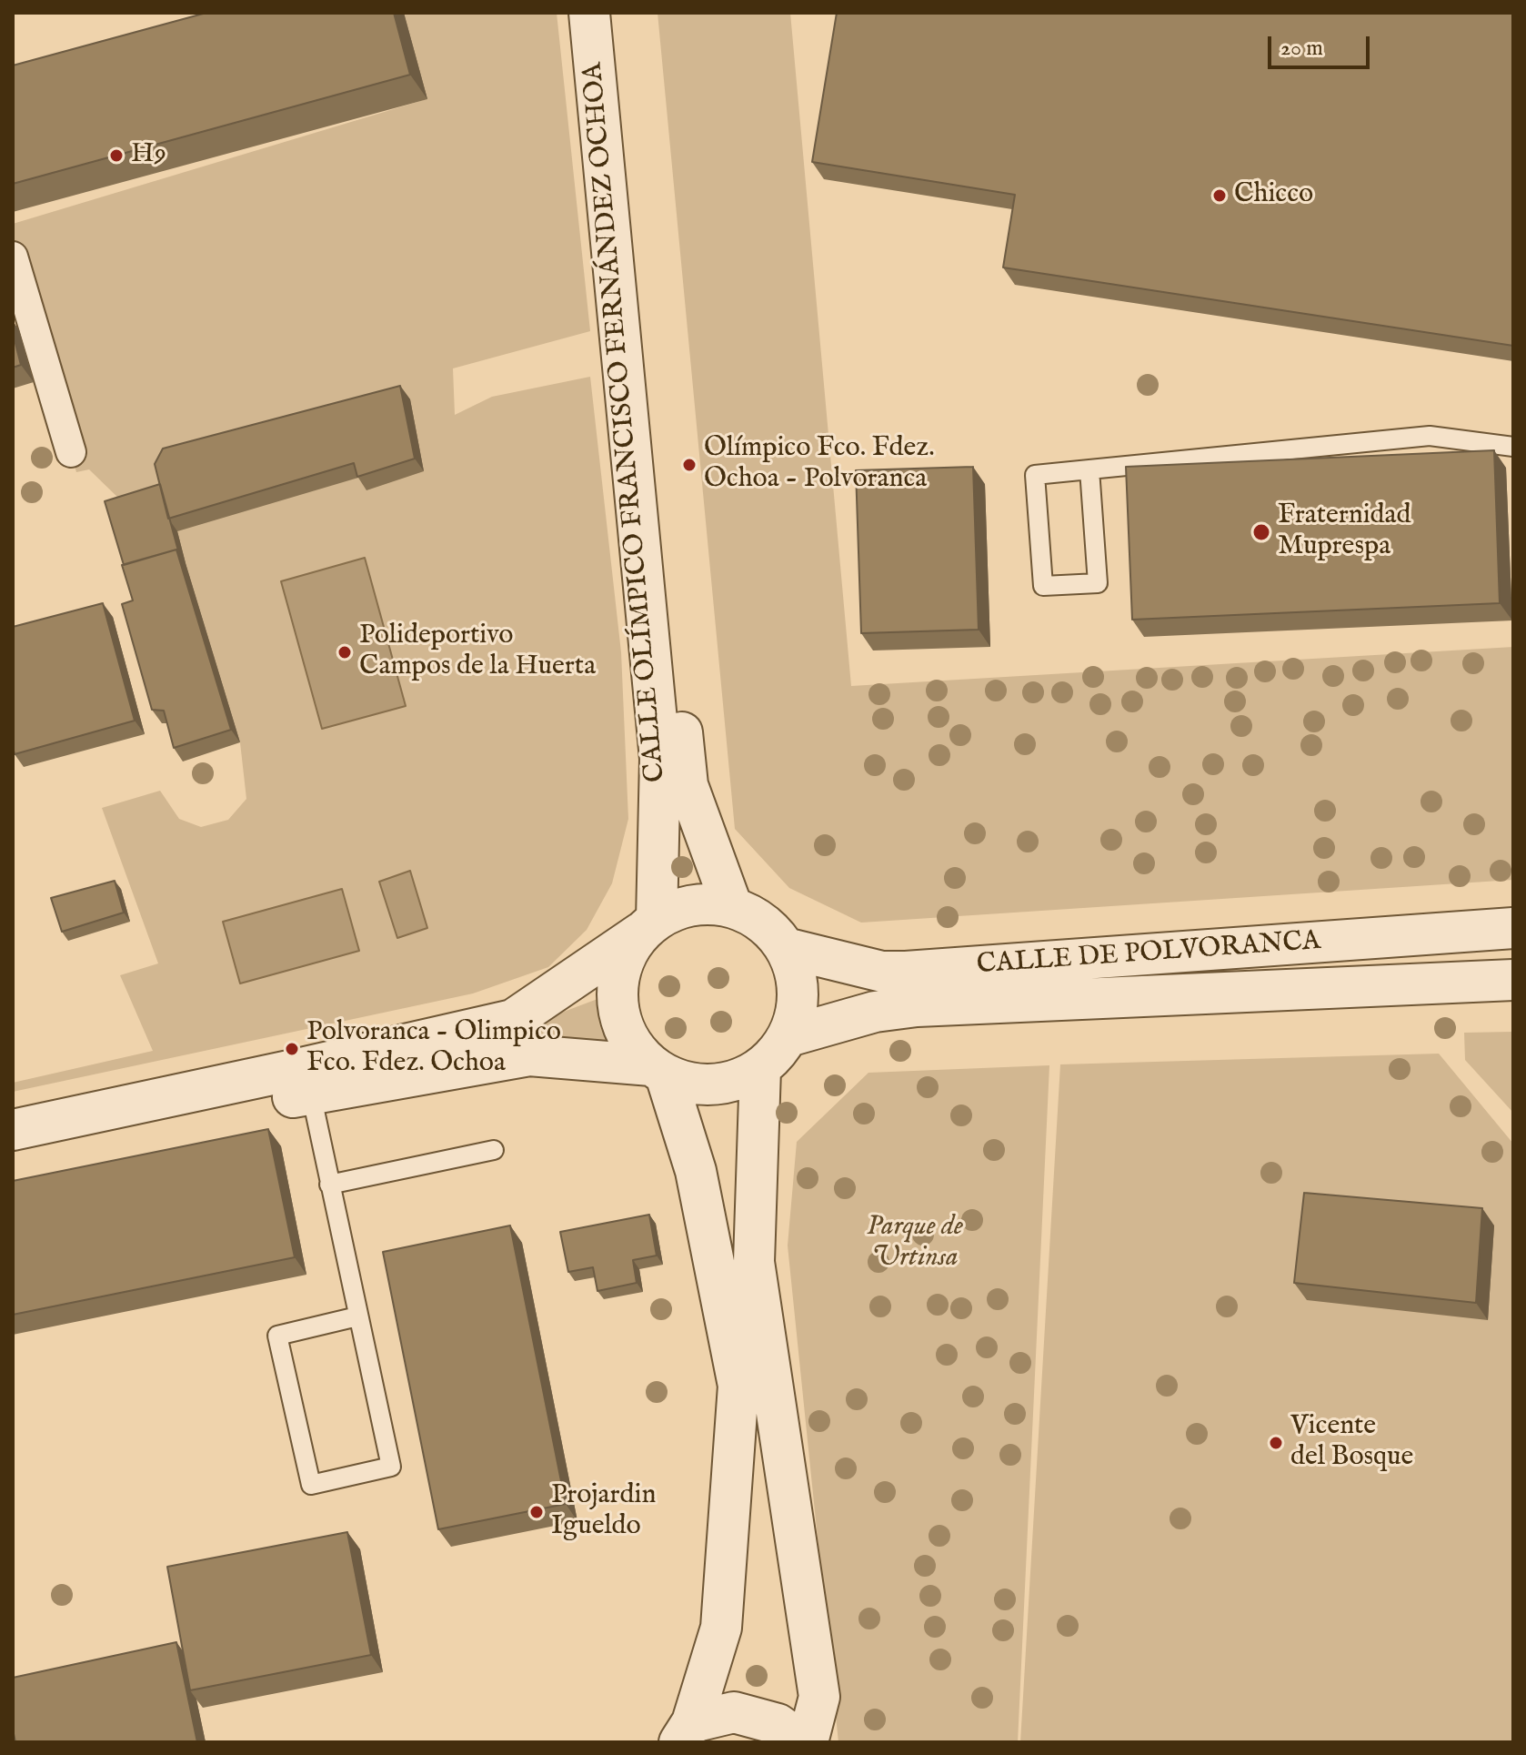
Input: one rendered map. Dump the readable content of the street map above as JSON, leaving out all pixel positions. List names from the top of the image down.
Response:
{
  "streets": {
    "street": ["CALLE OLÍMPICO FRANCISCO FERNÁNDEZ OCHOA", "CALLE DE POLVORANCA"]
  },
  "crossings": [
    ["CALLE OLÍMPICO FRANCISCO FERNÁNDEZ OCHOA", "CALLE DE POLVORANCA"]
  ],
  "parks": ["Parque de Urtinsa"],
  "places": [
    "H9",
    "Chicco",
    "Olímpico Fco. Fdez. Ochoa - Polvoranca",
    "Fraternidad Muprespa",
    "Polideportivo Campos de la Huerta",
    "Polvoranca - Olimpico Fco. Fdez. Ochoa",
    "Vicente del Bosque",
    "Projardin Igueldo"
  ],
  "scale_bar": "20 m"
}
